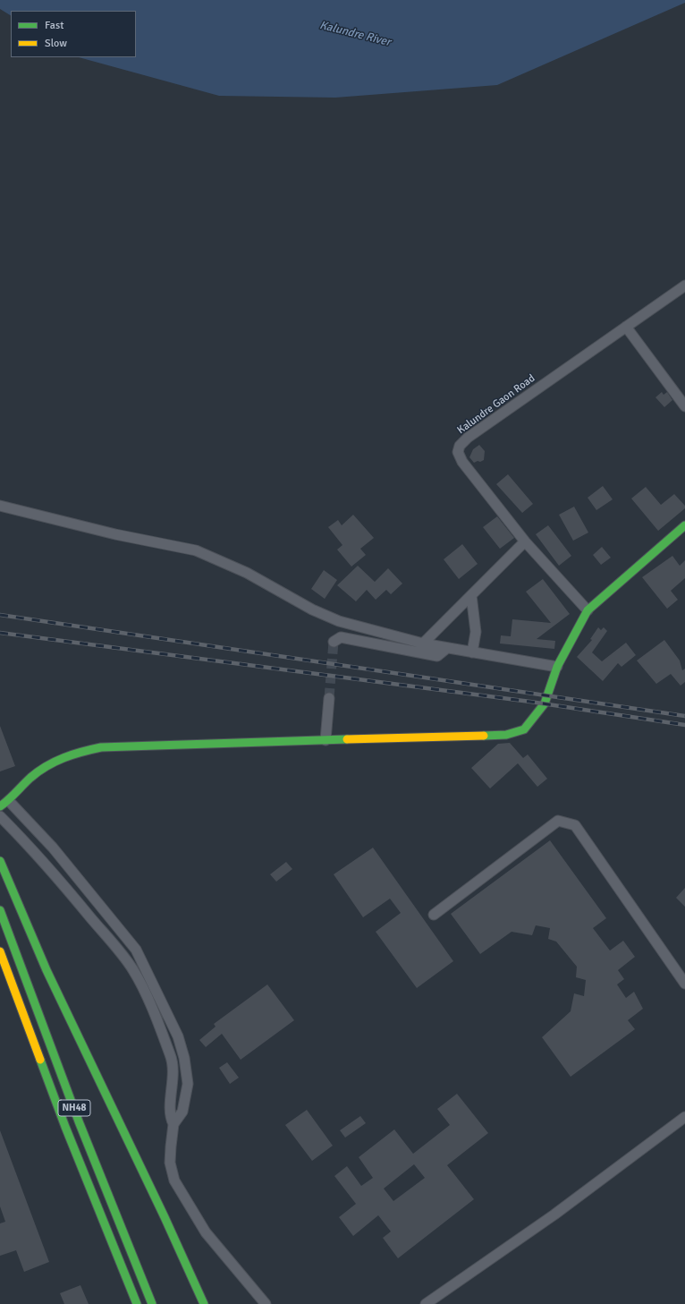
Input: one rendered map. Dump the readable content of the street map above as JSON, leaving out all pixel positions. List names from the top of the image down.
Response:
{
  "streets": {
    "main road": ["NH48"],
    "street": ["Kalundre Gaon Road"]
  },
  "water": ["Kalundre River"],
  "legend": ["Fast", "Slow"]
}
